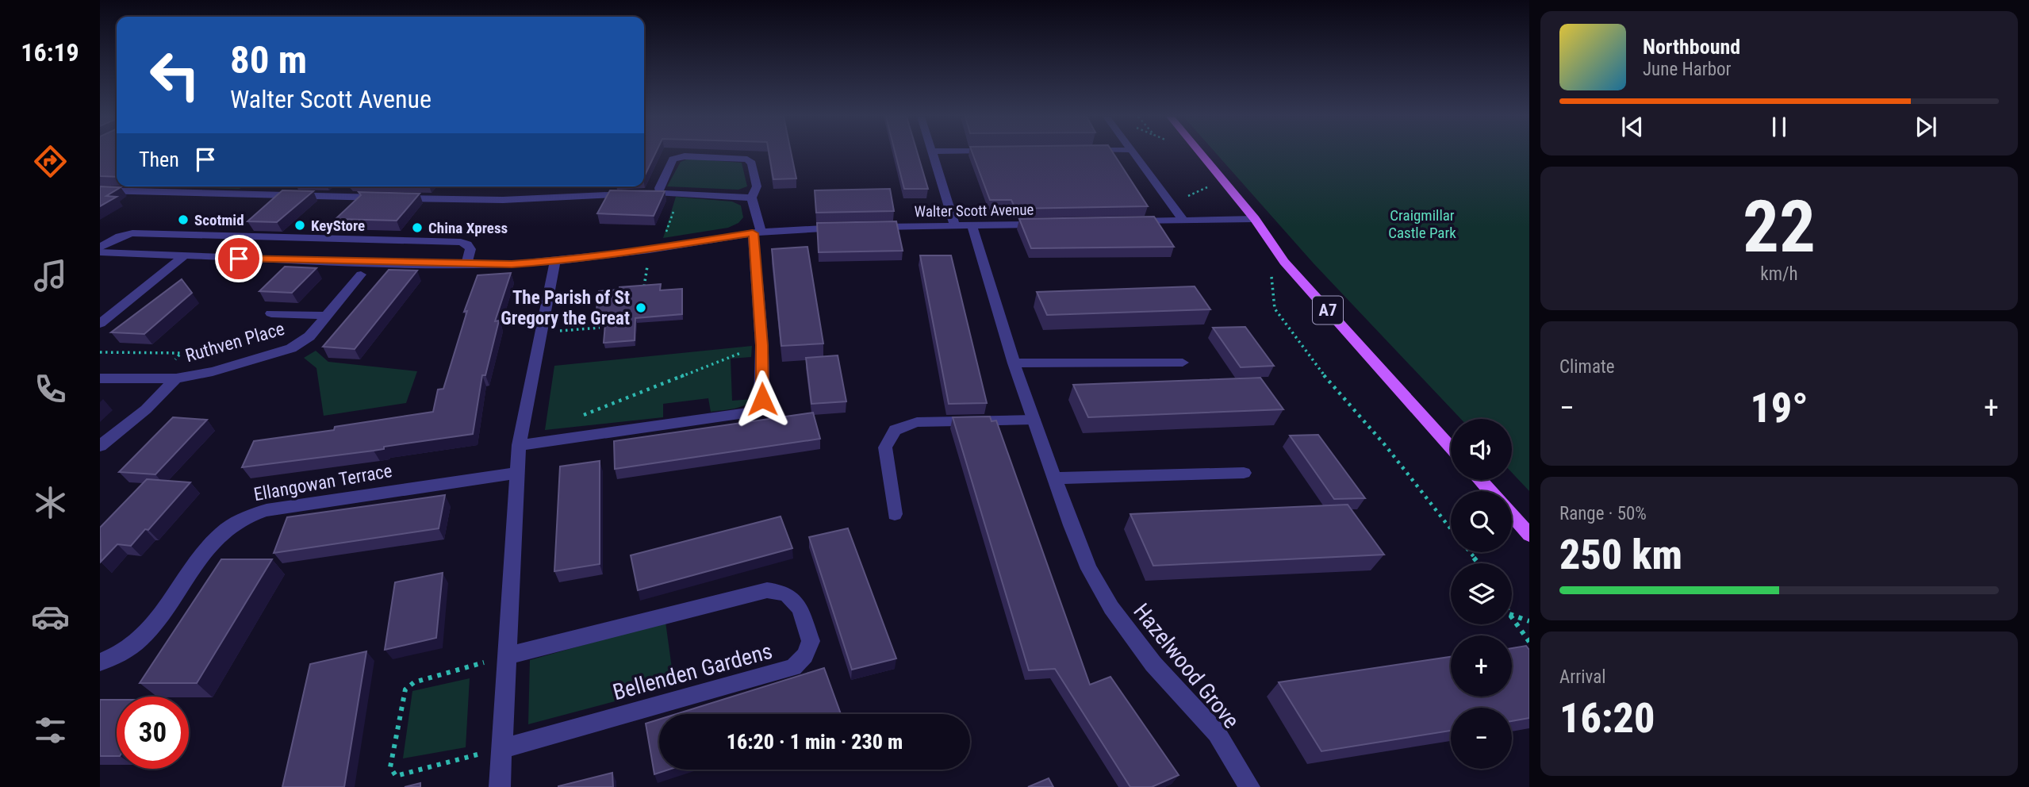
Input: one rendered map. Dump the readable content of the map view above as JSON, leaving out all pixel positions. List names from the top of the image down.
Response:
{
  "streets": {
    "main road": ["A7"],
    "street": [
      "Walter Scott Avenue",
      "Ruthven Place",
      "Ellangowan Terrace",
      "Hazelwood Grove",
      "Bellenden Gardens"
    ]
  },
  "crossings": [
    ["Walter Scott Avenue", "Hazelwood Grove"]
  ],
  "parks": ["Craigmillar Castle Park"],
  "places": [
    "Scotmid",
    "KeyStore",
    "China Xpress",
    "The Parish of St Gregory the Great"
  ],
  "page": {
    "tabs": "16:19",
    "turn": ["80 m", "Walter Scott Avenue"],
    "song": ["Northbound", "June Harbor"],
    "then": "Then",
    "tile": [
      ["22", "km/h"],
      "Climate",
      ["Range · 50%", "250 km"],
      ["Arrival", "16:20"]
    ],
    "heat": ["−", "19°", "+"],
    "map_buttons": ["+", "−"],
    "limit": "30",
    "trip": "16:20 · 1 min · 230 m"
  }
}
